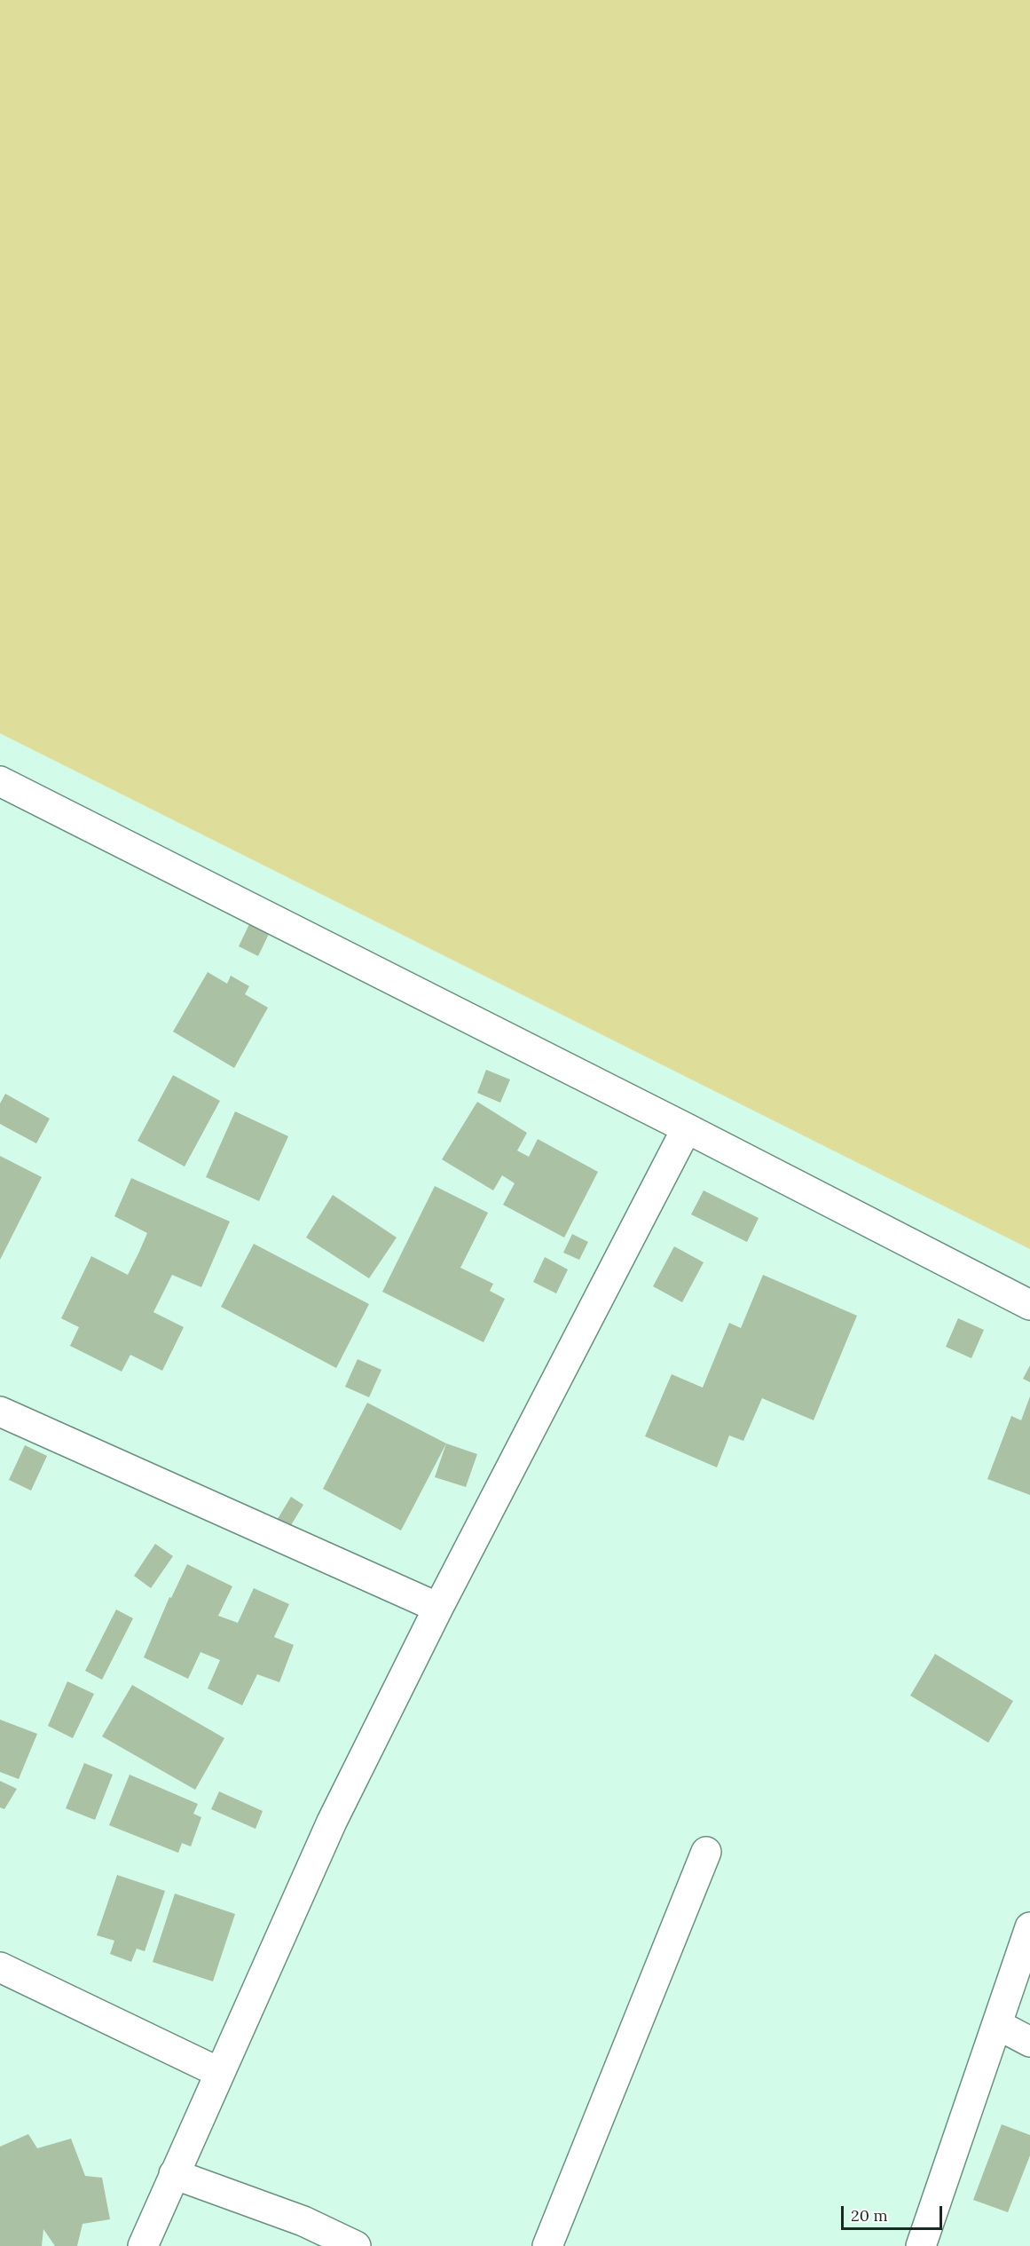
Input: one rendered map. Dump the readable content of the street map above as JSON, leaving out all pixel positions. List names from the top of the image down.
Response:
{
  "scale_bar": "20 m"
}
